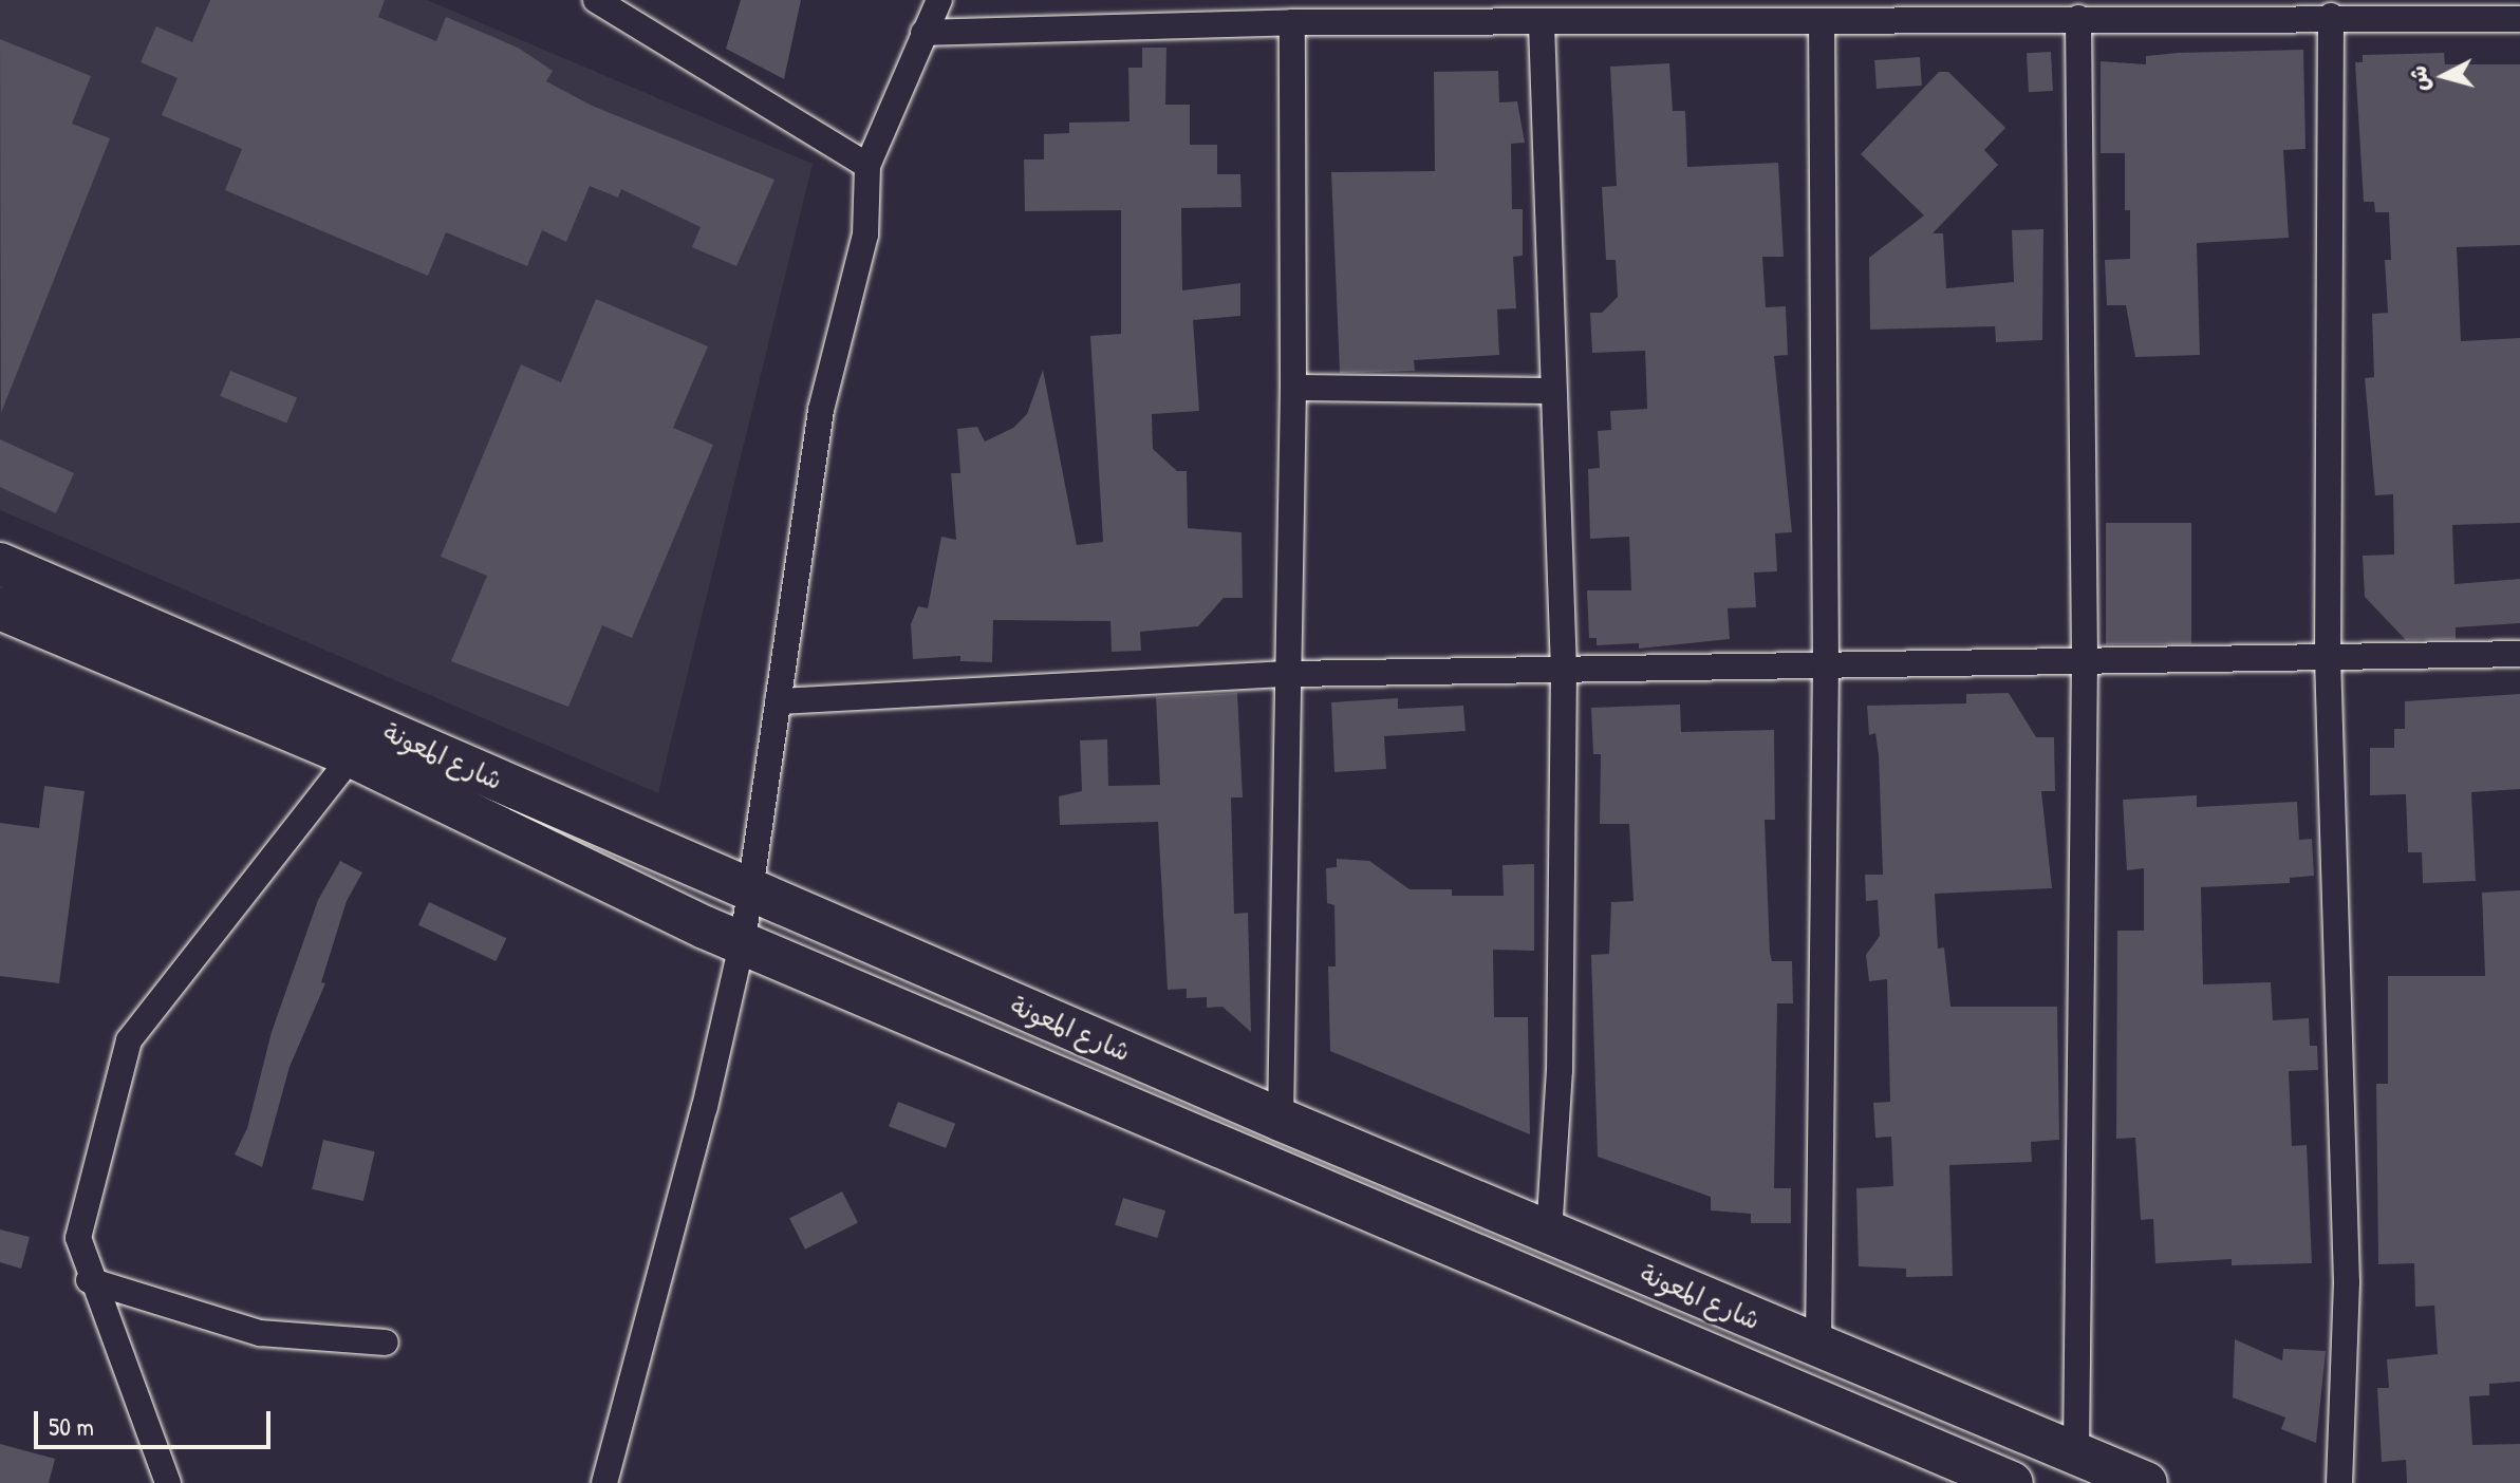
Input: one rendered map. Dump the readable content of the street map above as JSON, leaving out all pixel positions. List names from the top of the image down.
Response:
{
  "streets": {
    "highway": ["شارع المعونة"]
  },
  "scale_bar": "50 m",
  "north": "left"
}
